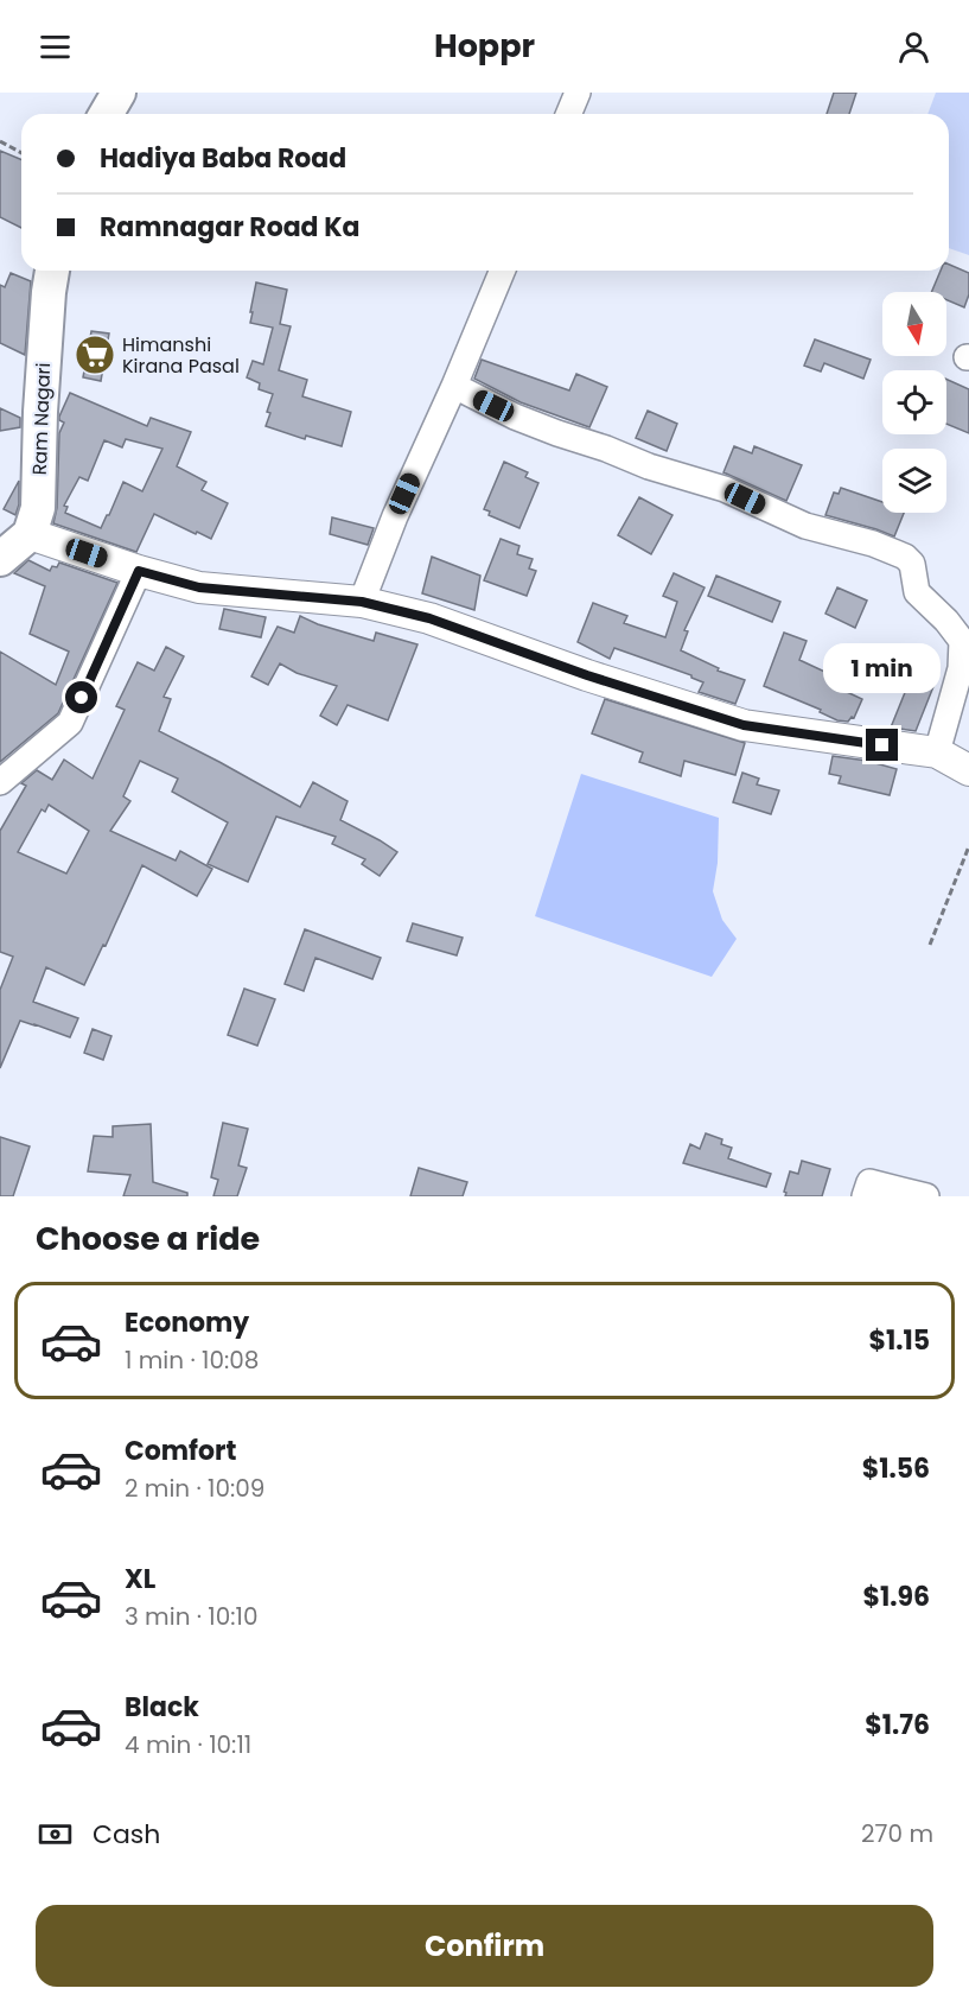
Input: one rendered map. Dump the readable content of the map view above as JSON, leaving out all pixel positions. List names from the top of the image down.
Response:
{
  "streets": {
    "main road": ["Ram Nagari"]
  },
  "places": {
    "supermarket": ["Himanshi Kirana Pasal"]
  },
  "north": "bottom",
  "page": {
    "header": "Hoppr",
    "banner": ["Hadiya Baba Road", "Ramnagar Road Ka"],
    "bubble": "1 min",
    "heading": "Choose a ride",
    "list": [
      {
        "name": "Economy",
        "note": "1 min · 10:08",
        "value": "$1.15"
      },
      {
        "name": "Comfort",
        "note": "2 min · 10:09",
        "value": "$1.56"
      },
      {
        "name": "XL",
        "note": "3 min · 10:10",
        "value": "$1.96"
      },
      {
        "name": "Black",
        "note": "4 min · 10:11",
        "value": "$1.76"
      }
    ],
    "pay": ["Cash", "270 m"],
    "buttons": "Confirm"
  }
}
